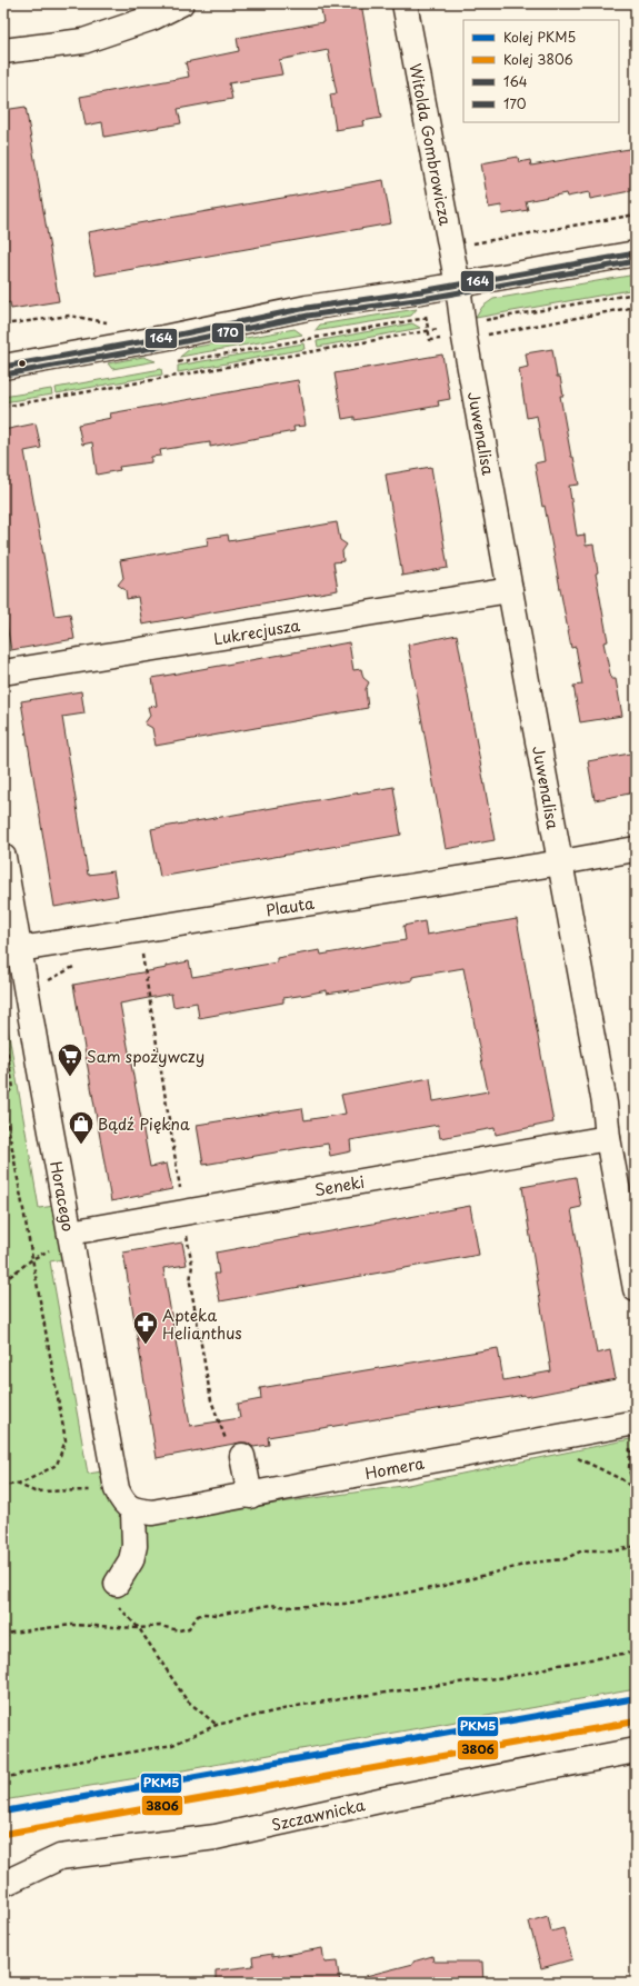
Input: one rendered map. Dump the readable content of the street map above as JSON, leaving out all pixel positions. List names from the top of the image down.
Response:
{
  "streets": {
    "street": [
      "Witolda Gombrowicza",
      "Juwenalisa",
      "Lukrecjusza",
      "Plauta",
      "Seneki",
      "Horacego",
      "Homera",
      "Szczawnicka"
    ]
  },
  "crossings": [
    ["Witolda Gombrowicza", "Juwenalisa"],
    ["Juwenalisa", "Lukrecjusza"],
    ["Juwenalisa", "Plauta"],
    ["Juwenalisa", "Seneki"],
    ["Plauta", "Horacego"],
    ["Seneki", "Horacego"],
    ["Horacego", "Homera"]
  ],
  "places": {
    "supermarket": ["Sam spożywczy"],
    "shop": ["Bądź Piękna"],
    "pharmacy": ["Apteka Helianthus"]
  },
  "lines": [
    "transit line 164",
    "transit line 170",
    "rail line PKM5",
    "rail line 3806"
  ],
  "legend": [
    "Kolej PKM5",
    "Kolej 3806",
    "164",
    "170"
  ]
}
